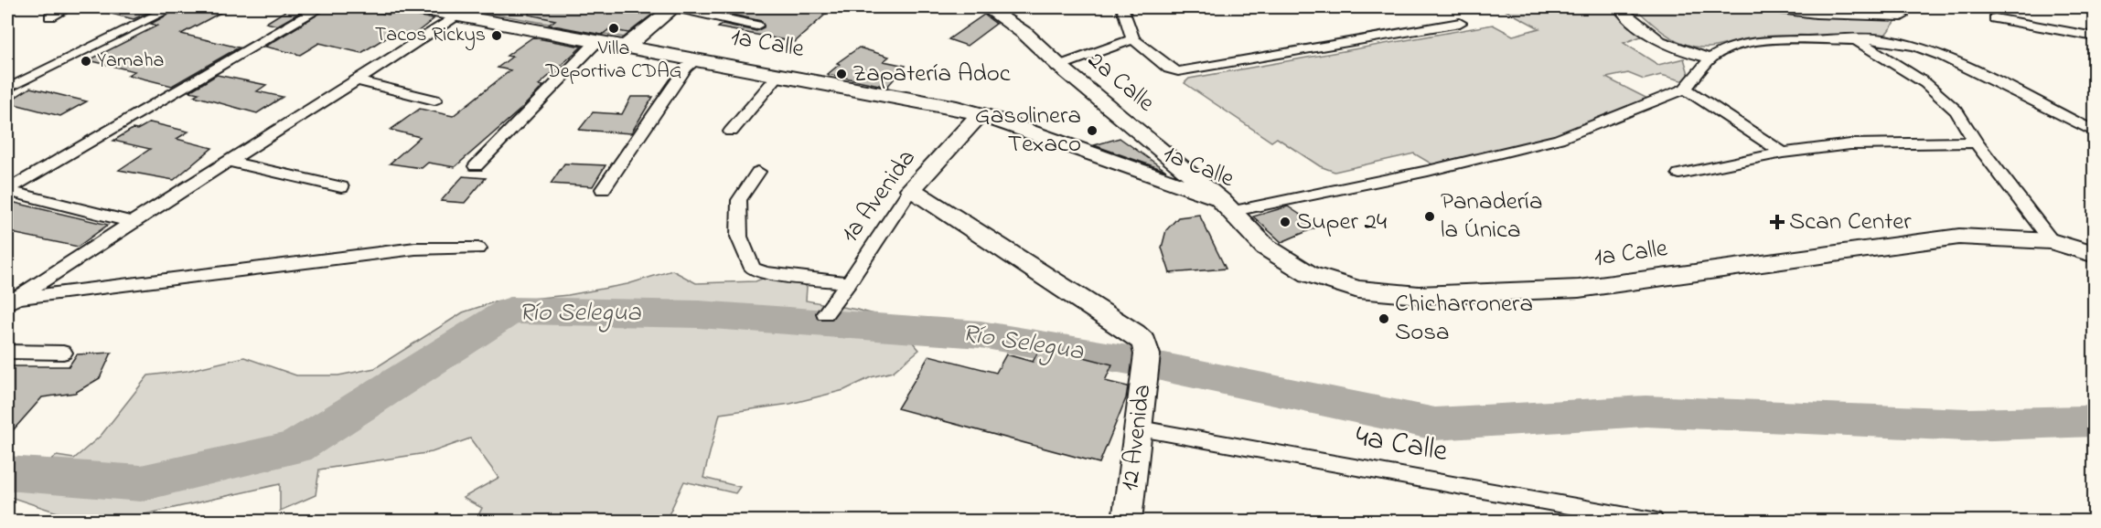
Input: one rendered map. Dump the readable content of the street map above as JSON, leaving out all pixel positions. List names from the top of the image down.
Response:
{
  "streets": {
    "main road": [
      "1a Calle",
      "2a Calle",
      "1a Avenida",
      "12 Avenida"
    ],
    "street": ["4a Calle"]
  },
  "crossings": [
    ["1a Calle", "2a Calle"],
    ["1a Calle", "1a Avenida"],
    ["1a Avenida", "12 Avenida"],
    ["12 Avenida", "4a Calle"]
  ],
  "water": ["Río Selegua"],
  "places": {
    "other": [
      "Villa Deportiva CDAG",
      "Tacos Rickys",
      "Yamaha",
      "Zapatería Adoc",
      "Gasolinera Texaco",
      "Panadería la Única",
      "Super 24",
      "Chicharronera Sosa"
    ],
    "health": ["Scan Center"]
  }
}
